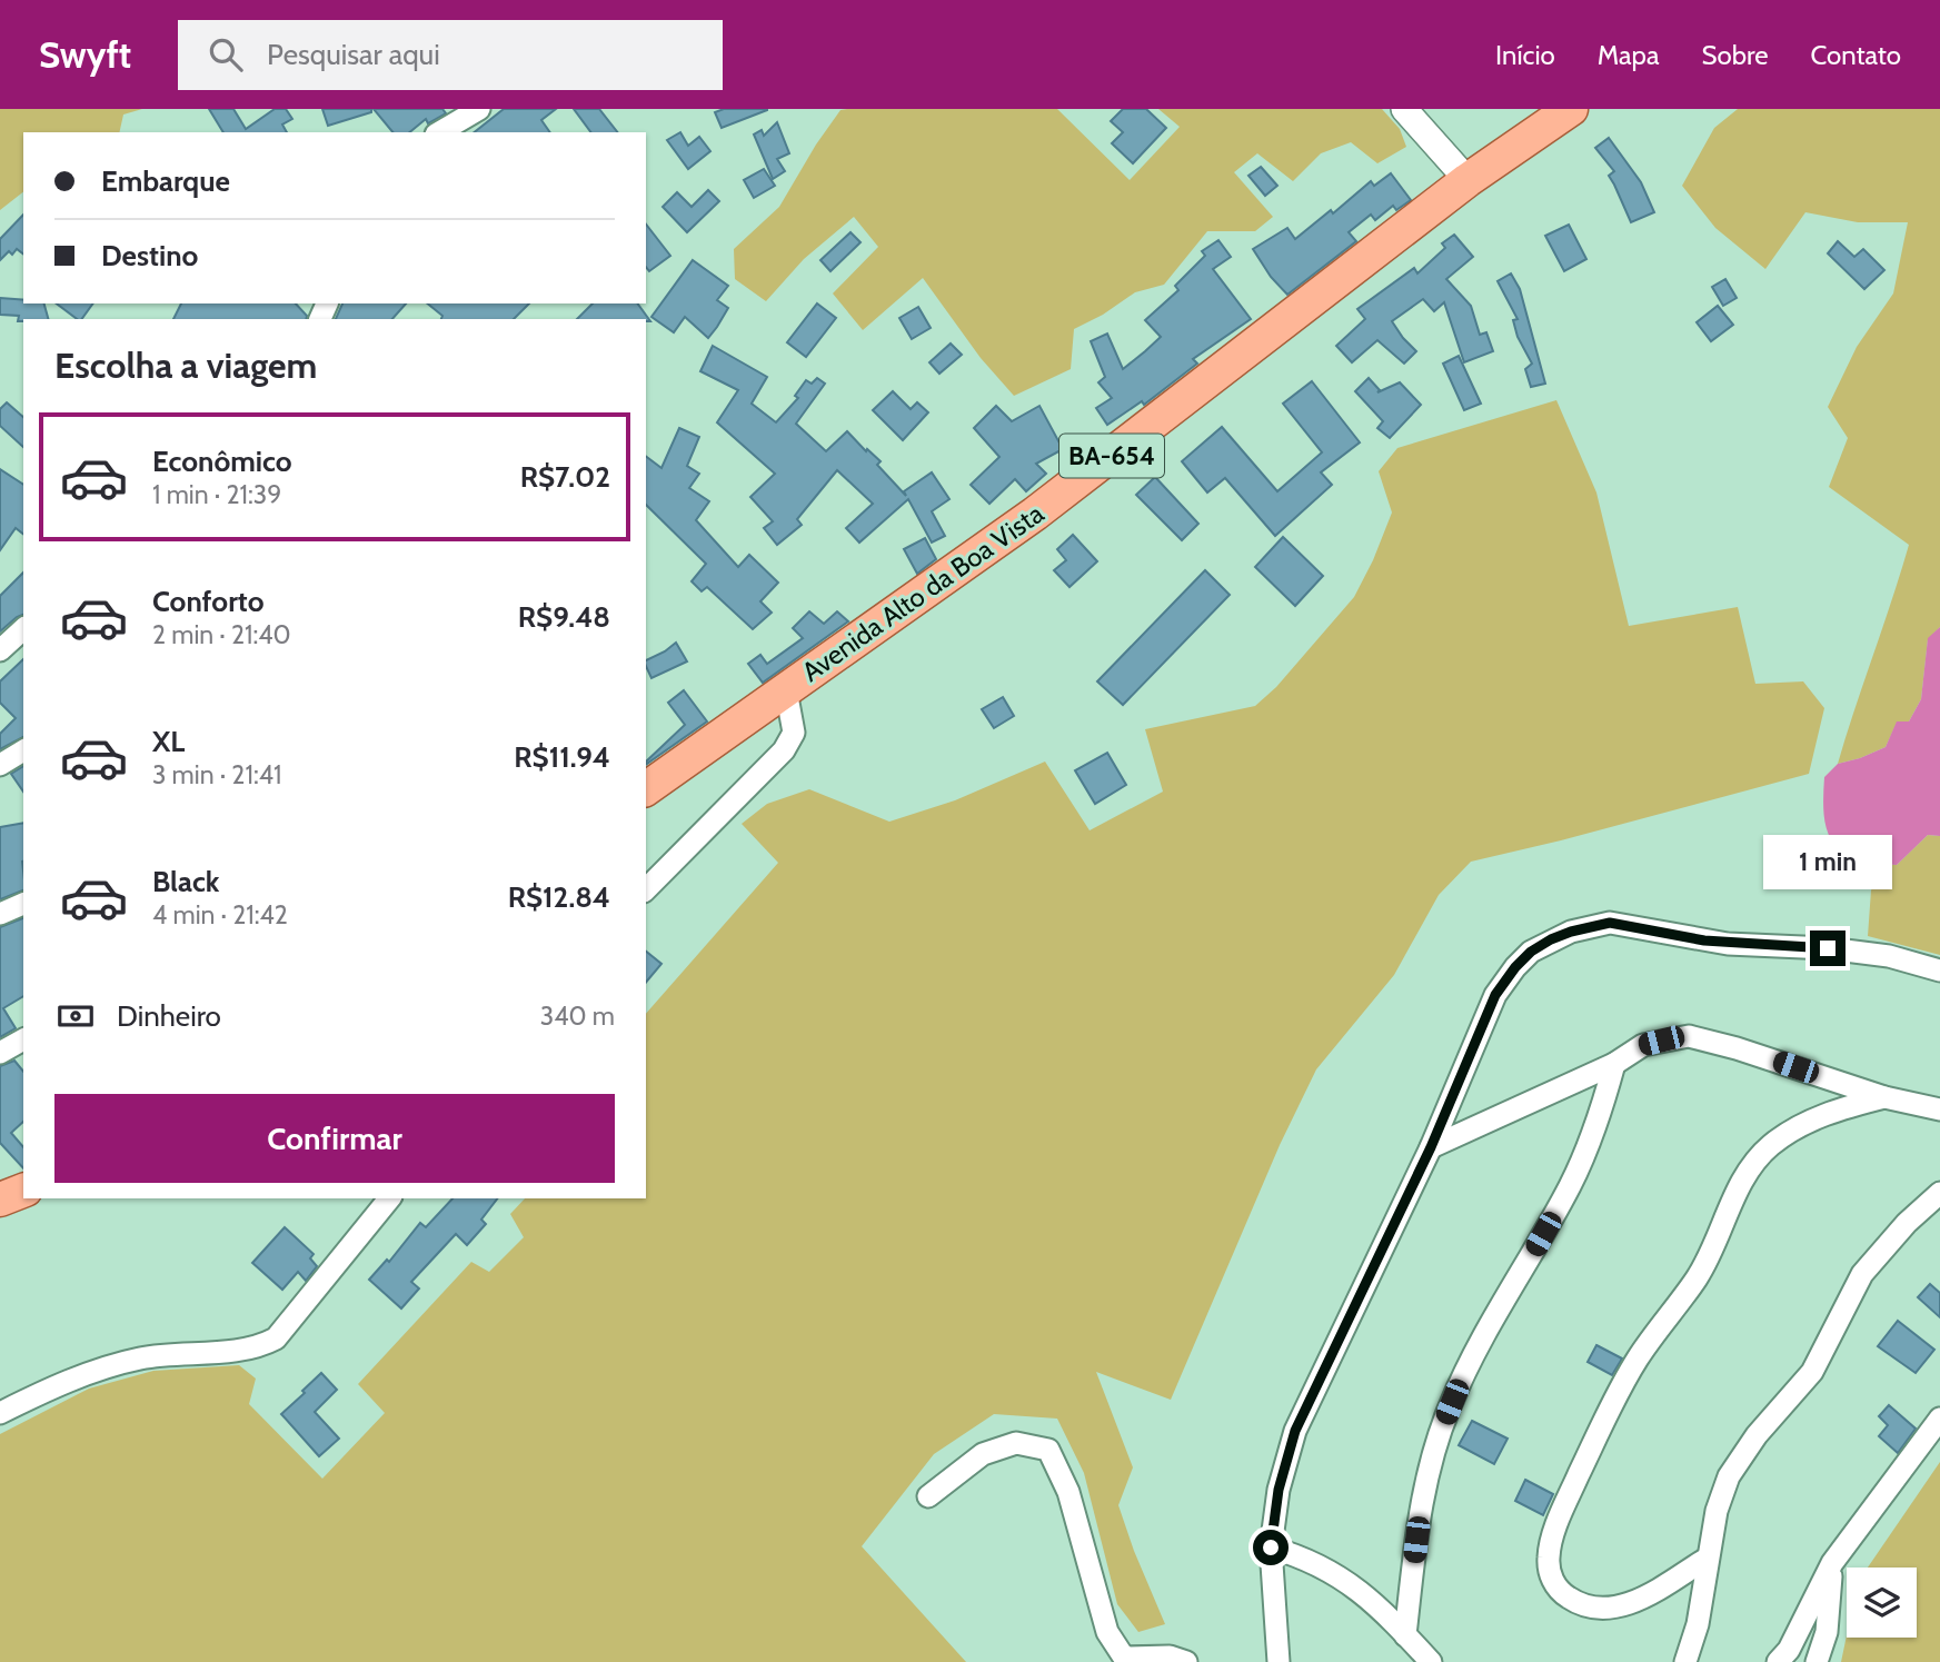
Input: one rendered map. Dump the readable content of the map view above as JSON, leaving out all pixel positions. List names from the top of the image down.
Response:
{
  "streets": {
    "main road": ["BA-654", "Avenida Alto da Boa Vista"]
  },
  "page": {
    "header": "Swyft",
    "search": "Pesquisar aqui",
    "nav": [
      "Início",
      "Mapa",
      "Sobre",
      "Contato"
    ],
    "banner": ["Embarque", "Destino"],
    "heading": "Escolha a viagem",
    "list": [
      {
        "name": "Econômico",
        "note": "1 min · 21:39",
        "value": "R$7.02"
      },
      {
        "name": "Conforto",
        "note": "2 min · 21:40",
        "value": "R$9.48"
      },
      {
        "name": "XL",
        "note": "3 min · 21:41",
        "value": "R$11.94"
      },
      {
        "name": "Black",
        "note": "4 min · 21:42",
        "value": "R$12.84"
      }
    ],
    "bubble": "1 min",
    "pay": ["Dinheiro", "340 m"],
    "buttons": "Confirmar"
  }
}
